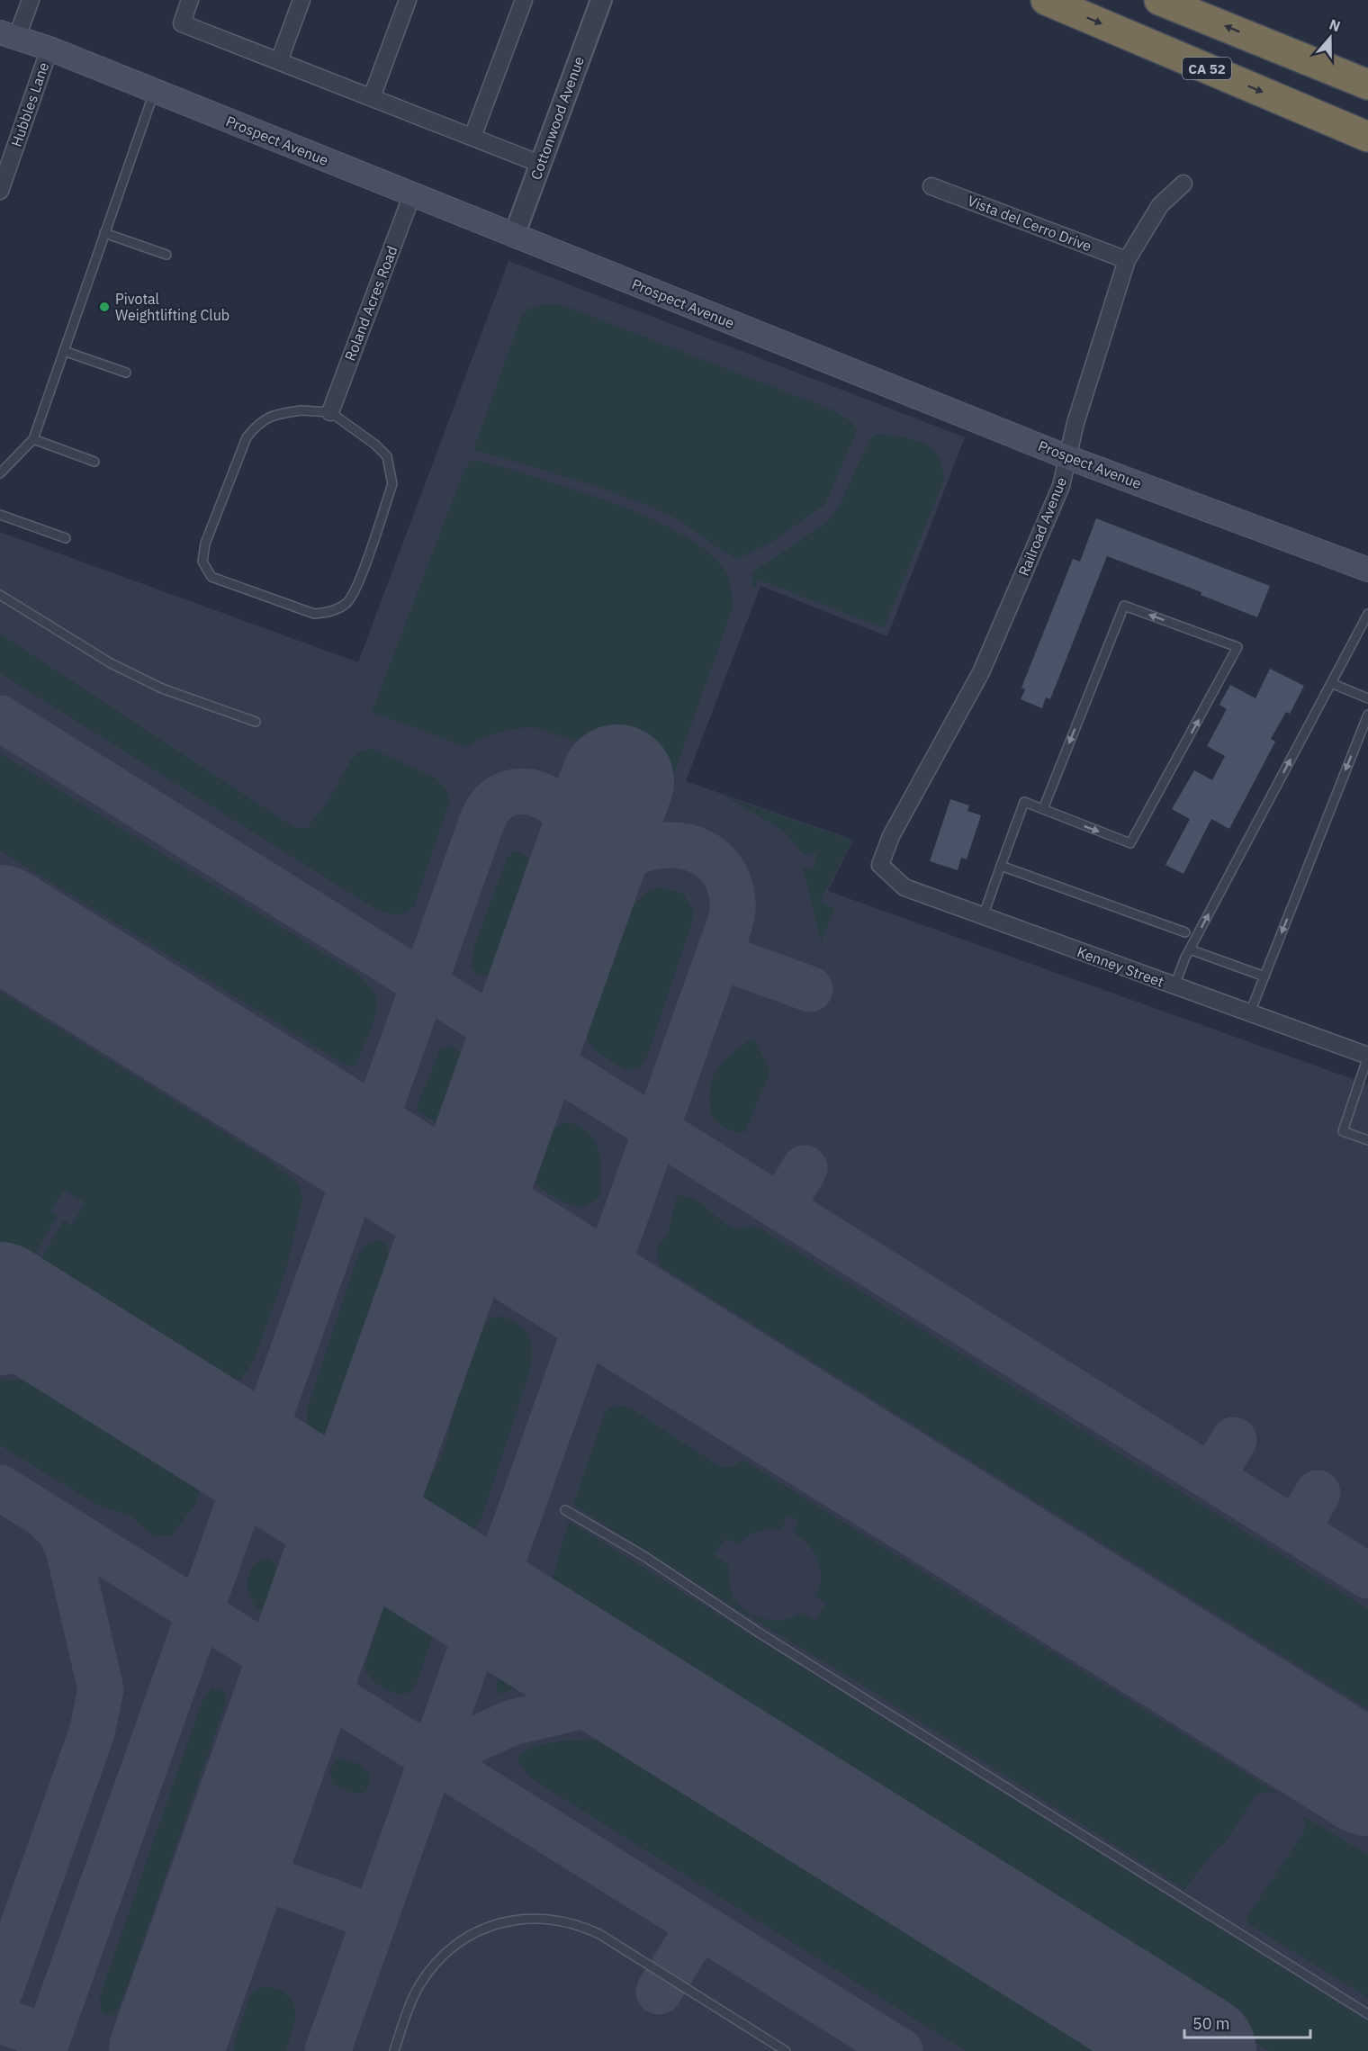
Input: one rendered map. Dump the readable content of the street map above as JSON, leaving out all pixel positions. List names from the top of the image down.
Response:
{
  "streets": {
    "highway": ["CA 52"],
    "main road": ["Prospect Avenue"],
    "street": [
      "Hubbles Lane",
      "Cottonwood Avenue",
      "Vista del Cerro Drive",
      "Roland Acres Road",
      "Railroad Avenue",
      "Kenney Street"
    ]
  },
  "crossings": [
    ["Hubbles Lane", "Prospect Avenue"],
    ["Cottonwood Avenue", "Prospect Avenue"],
    ["Prospect Avenue", "Roland Acres Road"],
    ["Prospect Avenue", "Railroad Avenue"],
    ["Vista del Cerro Drive", "Railroad Avenue"],
    ["Railroad Avenue", "Kenney Street"]
  ],
  "places": ["Pivotal Weightlifting Club"],
  "scale_bar": "50 m",
  "north": "top"
}
